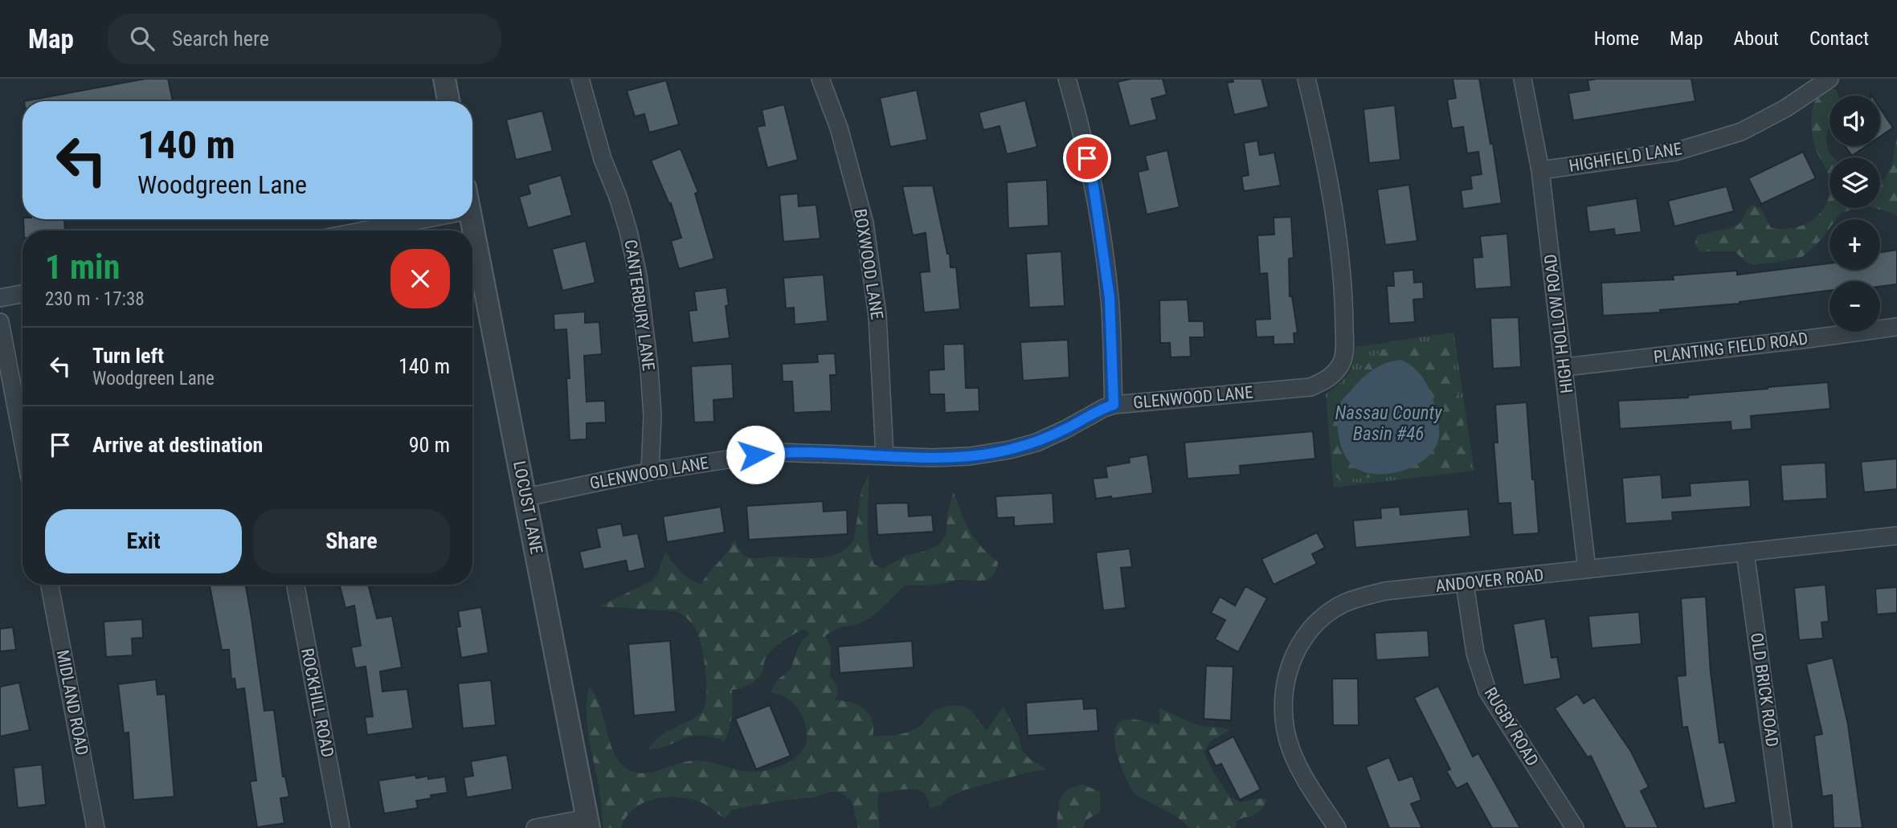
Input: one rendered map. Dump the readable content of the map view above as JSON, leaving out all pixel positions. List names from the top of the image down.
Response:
{
  "streets": {
    "street": [
      "HIGHFIELD LANE",
      "BOXWOOD LANE",
      "CANTERBURY LANE",
      "HIGH HOLLOW ROAD",
      "PLANTING FIELD ROAD",
      "GLENWOOD LANE",
      "LOCUST LANE",
      "ANDOVER ROAD",
      "OLD BRICK ROAD",
      "MIDLAND ROAD",
      "ROCKHILL ROAD",
      "RUGBY ROAD"
    ]
  },
  "crossings": [
    ["HIGHFIELD LANE", "HIGH HOLLOW ROAD"],
    ["BOXWOOD LANE", "GLENWOOD LANE"],
    ["CANTERBURY LANE", "GLENWOOD LANE"],
    ["HIGH HOLLOW ROAD", "PLANTING FIELD ROAD"],
    ["HIGH HOLLOW ROAD", "ANDOVER ROAD"],
    ["GLENWOOD LANE", "LOCUST LANE"],
    ["ANDOVER ROAD", "OLD BRICK ROAD"],
    ["ANDOVER ROAD", "RUGBY ROAD"]
  ],
  "water": ["Nassau County Basin #46"],
  "page": {
    "header": "Map",
    "search": "Search here",
    "nav": [
      "Home",
      "Map",
      "About",
      "Contact"
    ],
    "map_buttons": ["+", "−"],
    "turn": ["140 m", "Woodgreen Lane"],
    "heading": ["1 min", "230 m · 17:38"],
    "list": [
      {
        "name": "Turn left",
        "note": "Woodgreen Lane",
        "value": "140 m"
      },
      {
        "name": "Arrive at destination",
        "value": "90 m"
      }
    ],
    "buttons": ["Exit", "Share"]
  }
}
